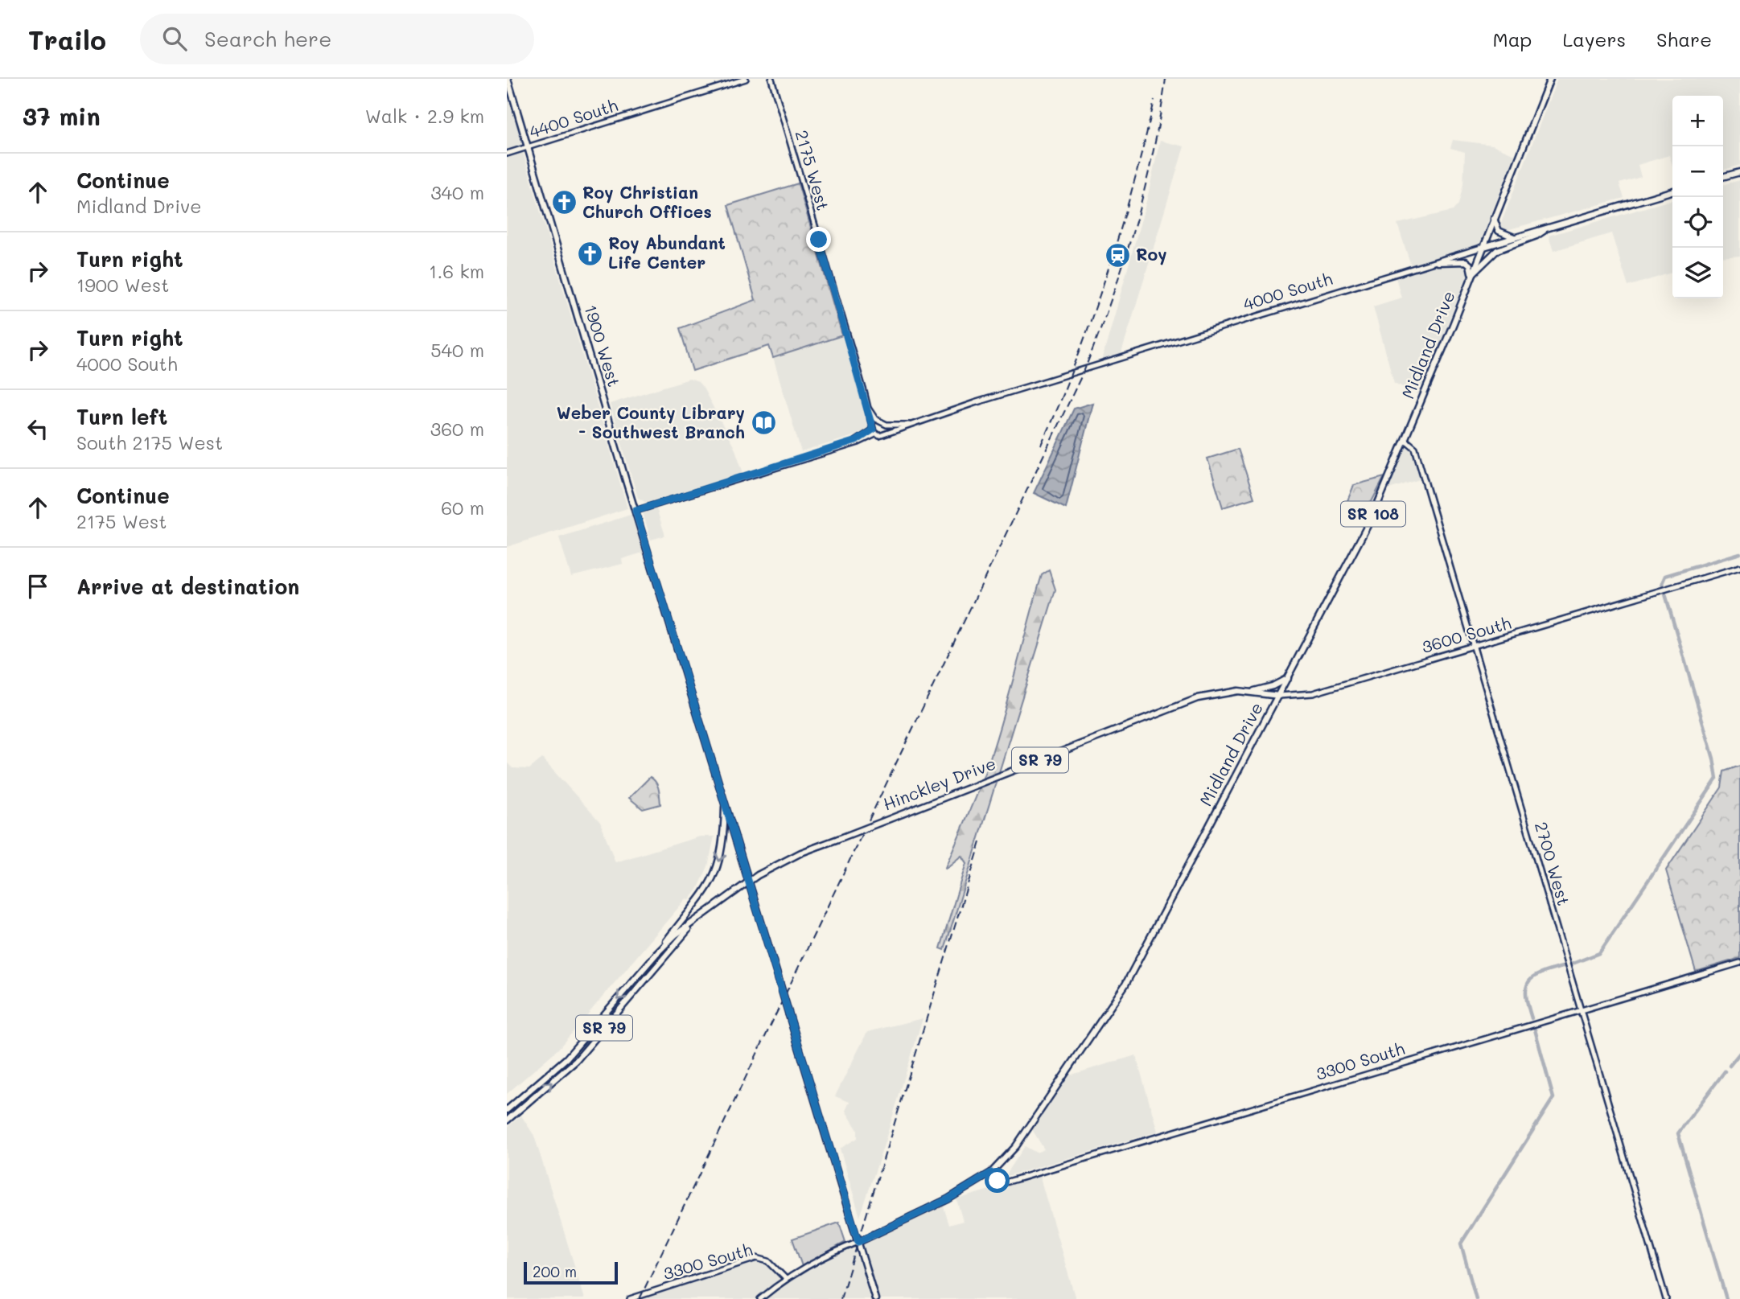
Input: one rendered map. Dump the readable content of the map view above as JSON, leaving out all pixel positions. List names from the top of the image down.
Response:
{
  "streets": {
    "main road": [
      "4000 South",
      "Midland Drive",
      "1900 West",
      "SR 108",
      "SR 79",
      "Hinckley Drive"
    ],
    "street": [
      "4400 South",
      "2175 West",
      "3600 South",
      "2700 West",
      "3300 South"
    ]
  },
  "crossings": [
    ["4400 South", "1900 West"],
    ["2175 West", "4000 South"],
    ["4000 South", "Midland Drive"],
    ["Midland Drive", "1900 West"],
    ["Midland Drive", "3600 South"],
    ["Midland Drive", "Hinckley Drive"],
    ["Midland Drive", "2700 West"],
    ["Midland Drive", "3300 South"],
    ["1900 West", "Hinckley Drive"],
    ["3600 South", "Hinckley Drive"],
    ["3600 South", "2700 West"],
    ["2700 West", "3300 South"]
  ],
  "places": {
    "church": ["Roy Christian Church Offices", "Roy Abundant Life Center"],
    "station": ["Roy"],
    "library": ["Weber County Library - Southwest Branch"]
  },
  "scale_bar": "200 m",
  "page": {
    "header": "Trailo",
    "search": "Search here",
    "nav": ["Map", "Layers", "Share"],
    "heading": ["37 min", "Walk · 2.9 km"],
    "map_buttons": ["+", "−"],
    "list": [
      ["Continue", "Midland Drive", "340 m"],
      ["Turn right", "1900 West", "1.6 km"],
      ["Turn right", "4000 South", "540 m"],
      ["Turn left", "South 2175 West", "360 m"],
      ["Continue", "2175 West", "60 m"],
      "Arrive at destination"
    ],
    "scale": "200 m"
  }
}
